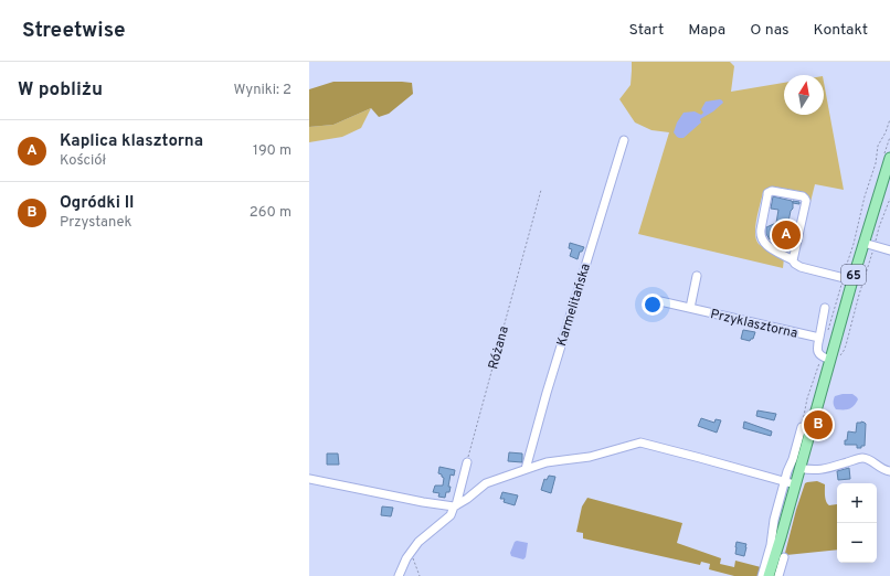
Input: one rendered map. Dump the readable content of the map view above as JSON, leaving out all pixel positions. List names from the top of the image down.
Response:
{
  "streets": {
    "main road": ["65"],
    "street": ["Karmelitańska", "Przyklasztorna"],
    "path": ["Różana"]
  },
  "north": "top",
  "page": {
    "header": "Streetwise",
    "nav": [
      "Start",
      "Mapa",
      "O nas",
      "Kontakt"
    ],
    "heading": ["W pobliżu", "Wyniki: 2"],
    "list": [
      {
        "mark": "A",
        "name": "Kaplica klasztorna",
        "note": "Kościół",
        "value": "190 m"
      },
      {
        "mark": "B",
        "name": "Ogródki II",
        "note": "Przystanek",
        "value": "260 m"
      }
    ],
    "pins": ["A", "B"],
    "map_buttons": ["+", "−"]
  }
}
